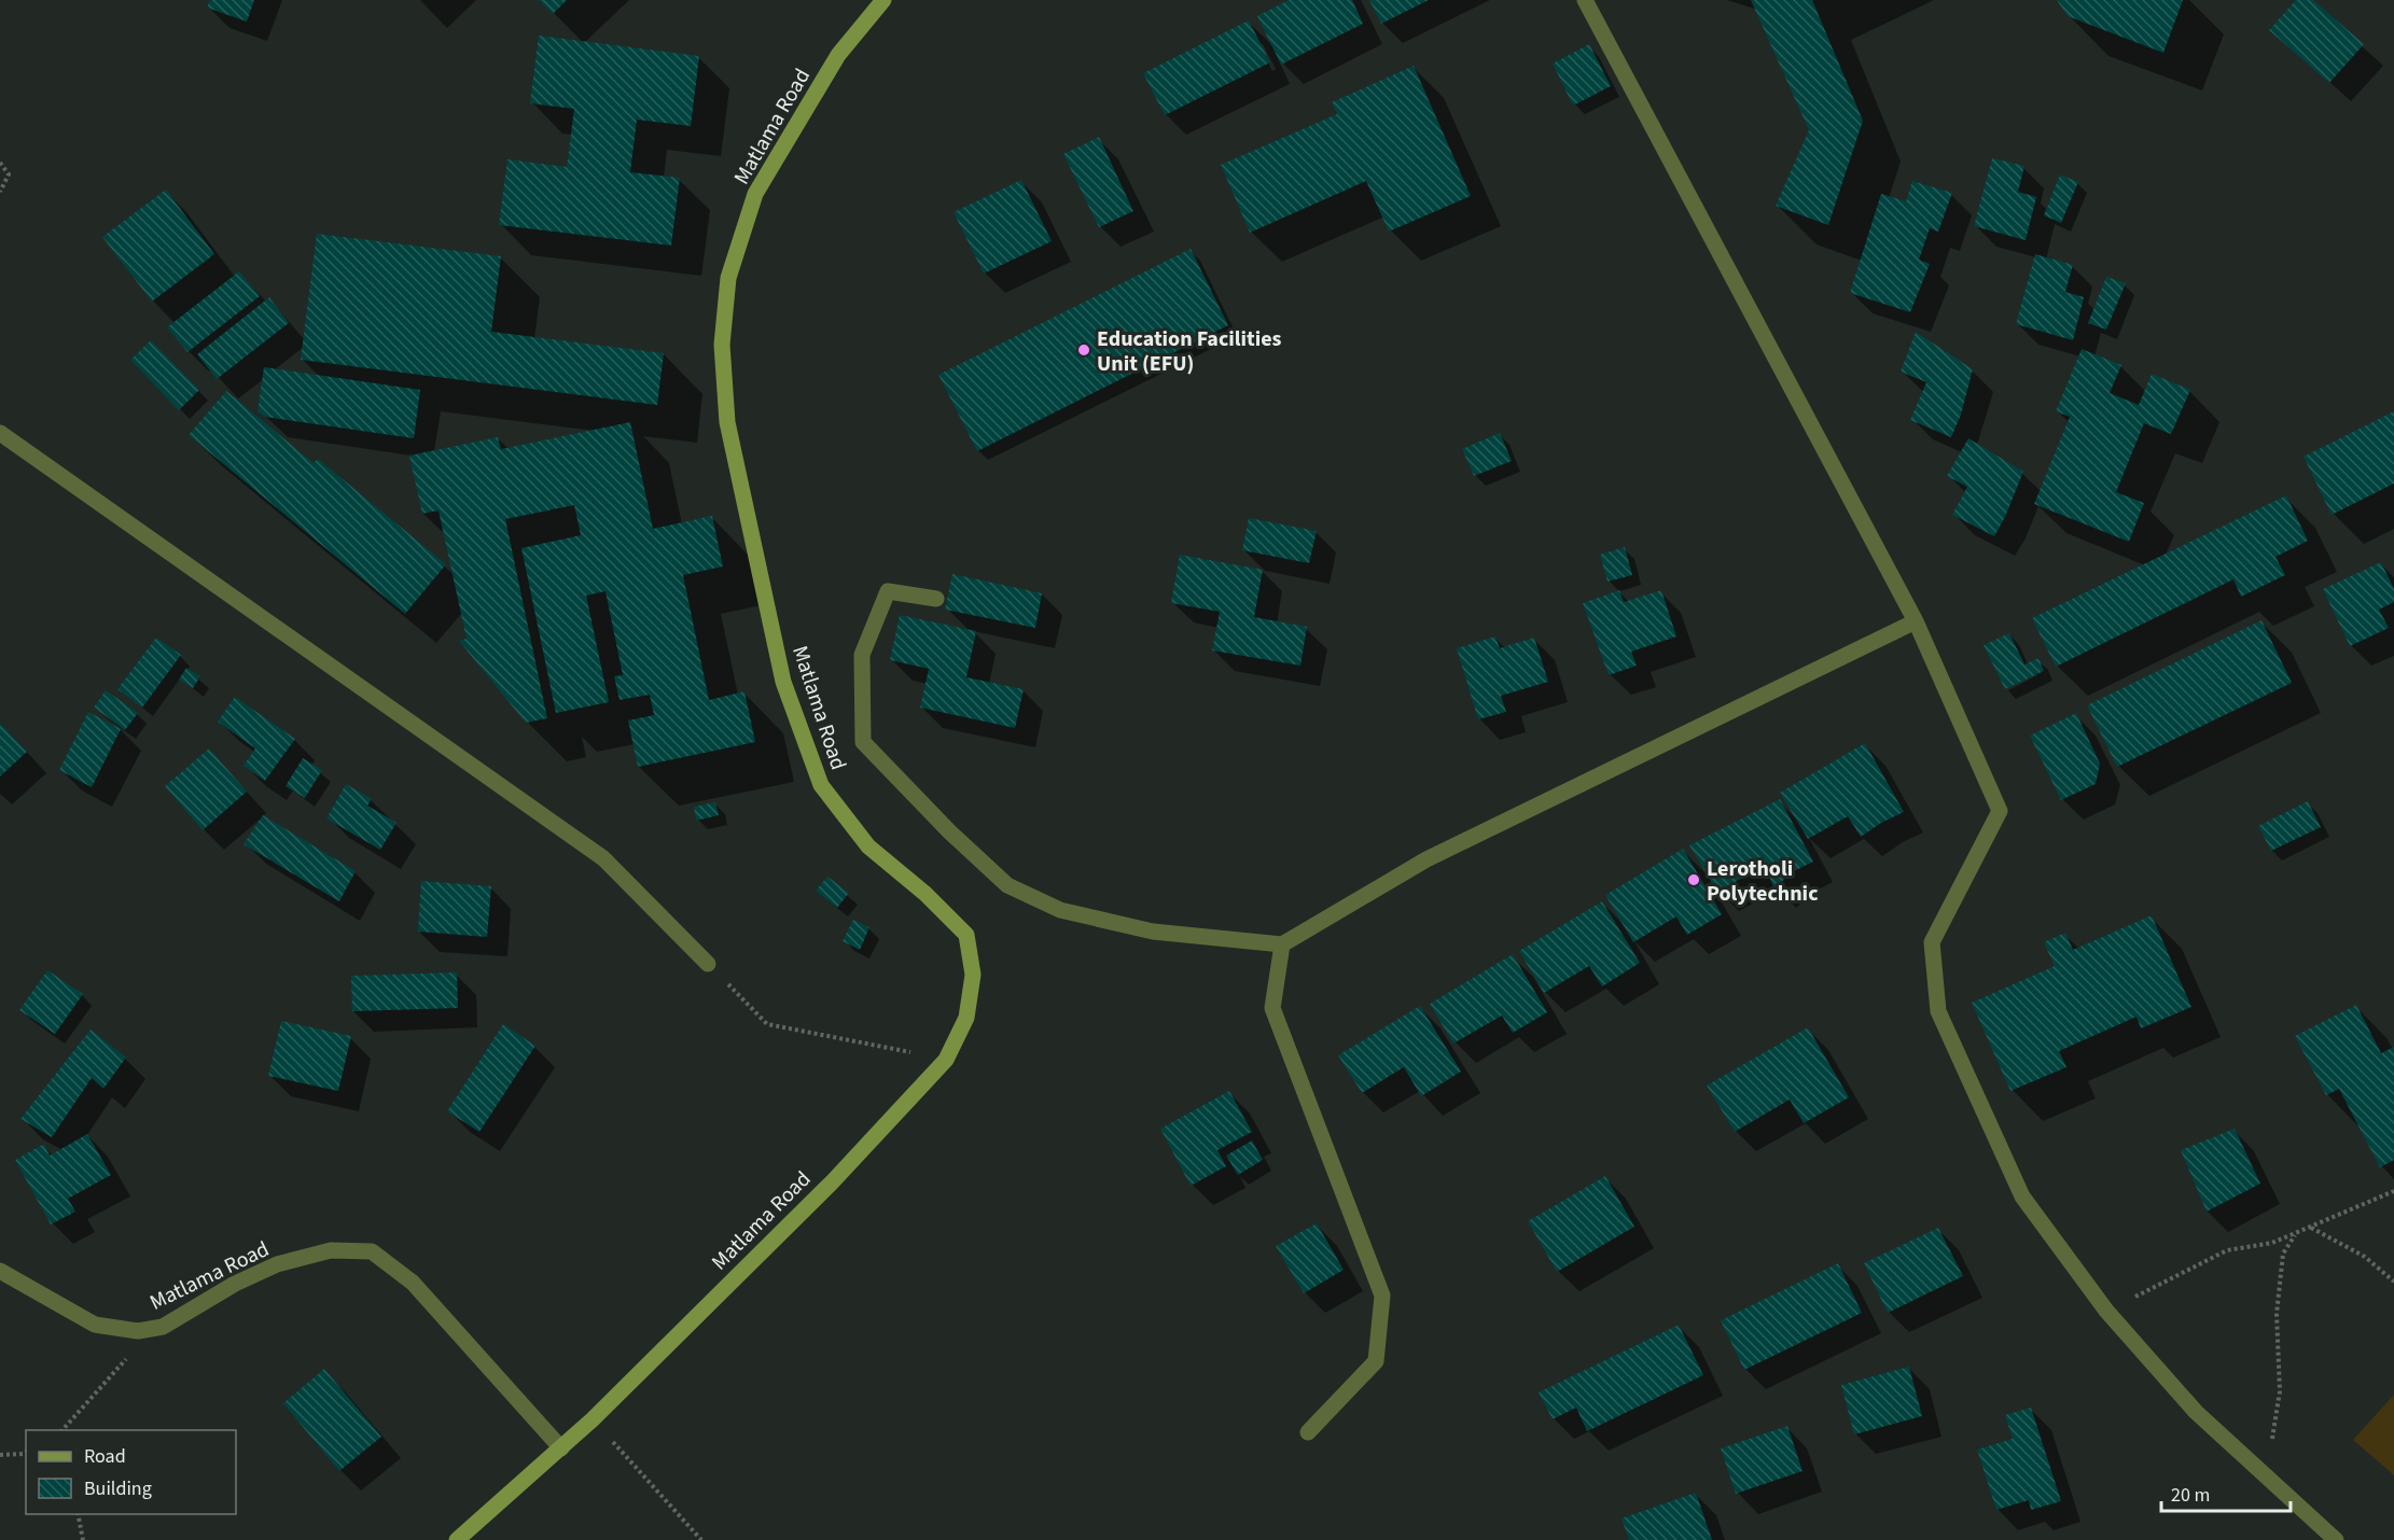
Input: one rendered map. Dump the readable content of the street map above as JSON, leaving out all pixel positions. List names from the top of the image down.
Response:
{
  "streets": {
    "street": ["Matlama Road"]
  },
  "places": ["Education Facilities Unit (EFU)", "Lerotholi Polytechnic"],
  "legend": ["Road", "Building"],
  "scale_bar": "20 m"
}
